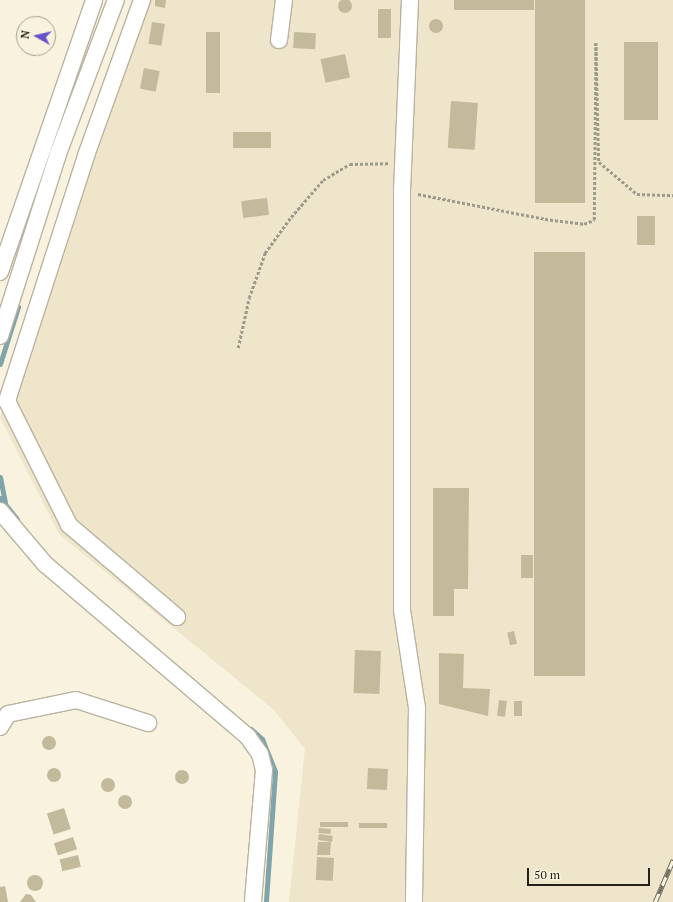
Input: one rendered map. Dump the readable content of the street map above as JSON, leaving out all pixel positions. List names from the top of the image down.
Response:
{
  "scale_bar": "50 m",
  "north": "left"
}
